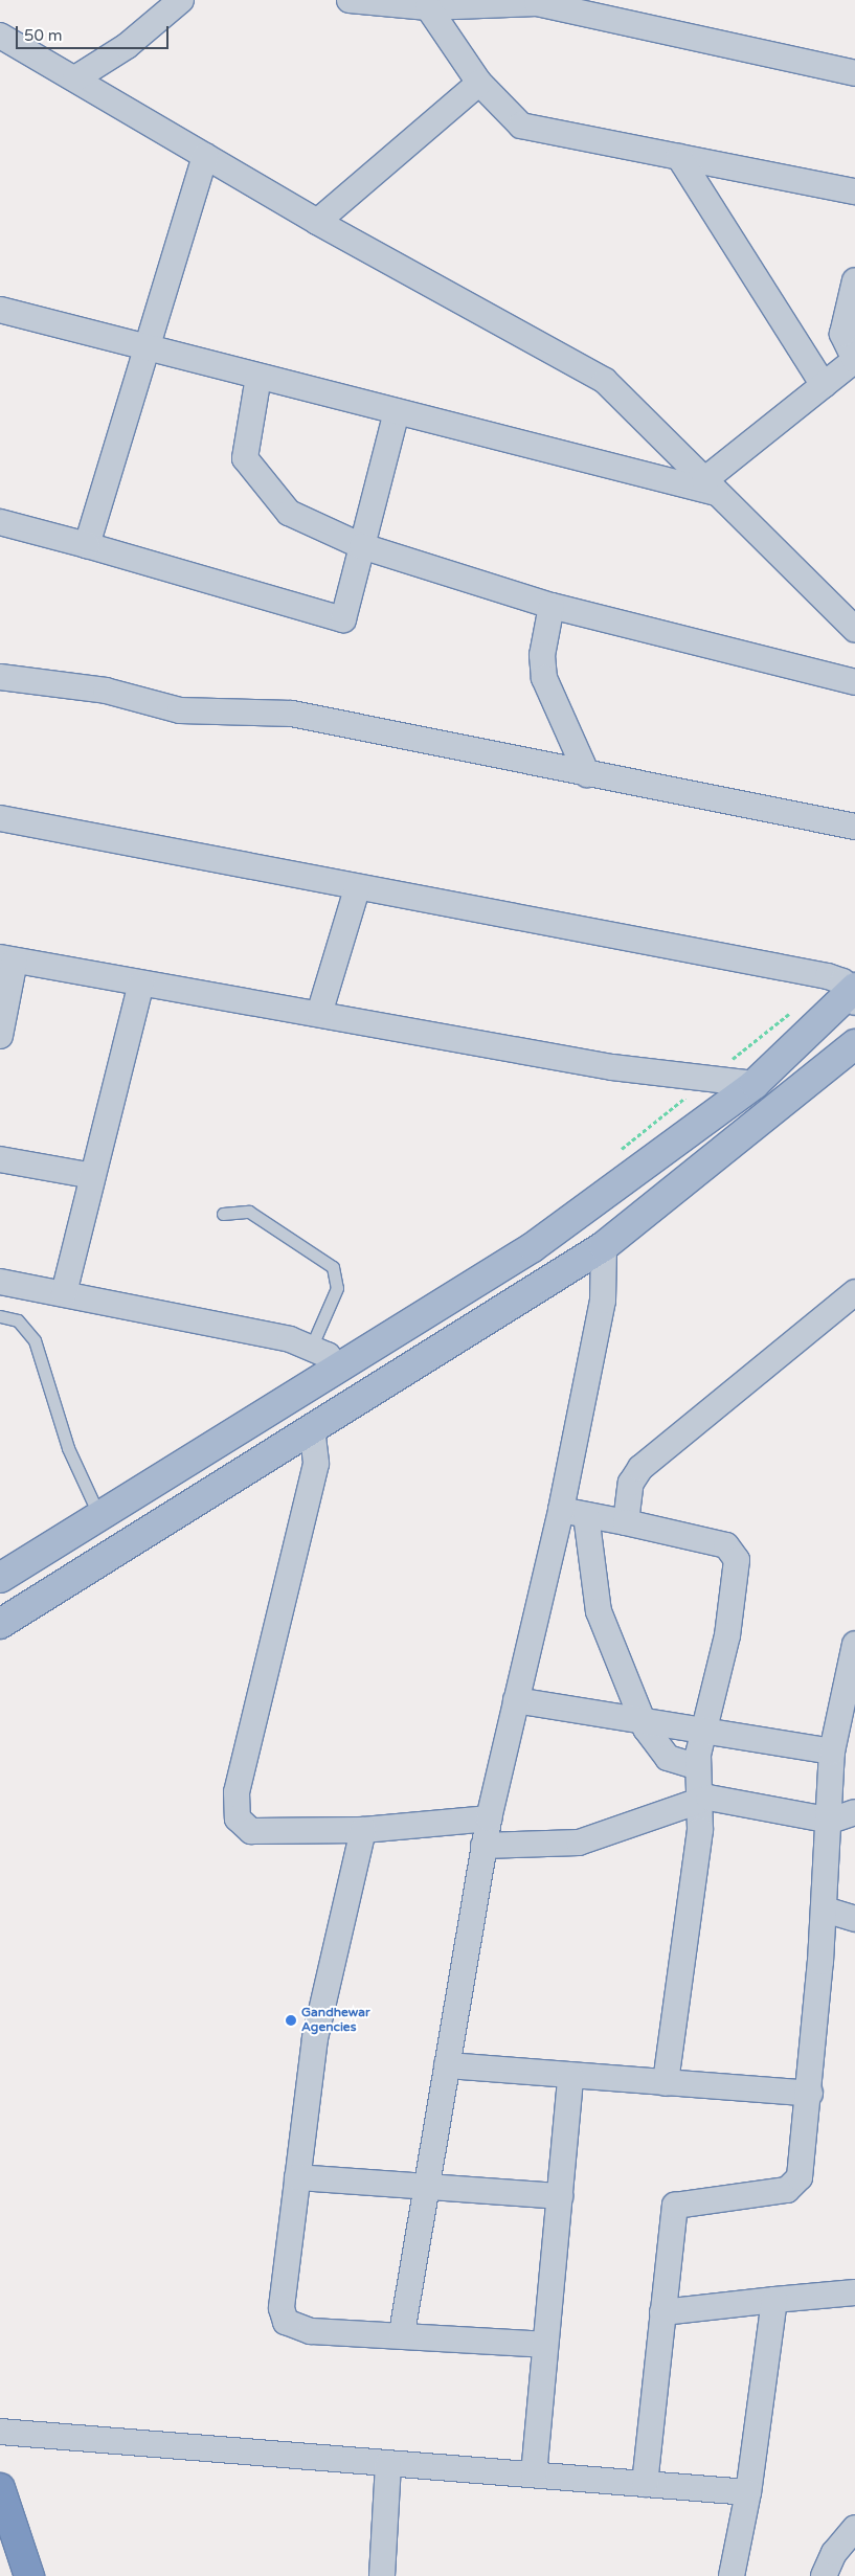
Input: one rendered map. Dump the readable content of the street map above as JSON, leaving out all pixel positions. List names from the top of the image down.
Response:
{
  "places": ["Gandhewar Agencies"],
  "scale_bar": "50 m"
}
